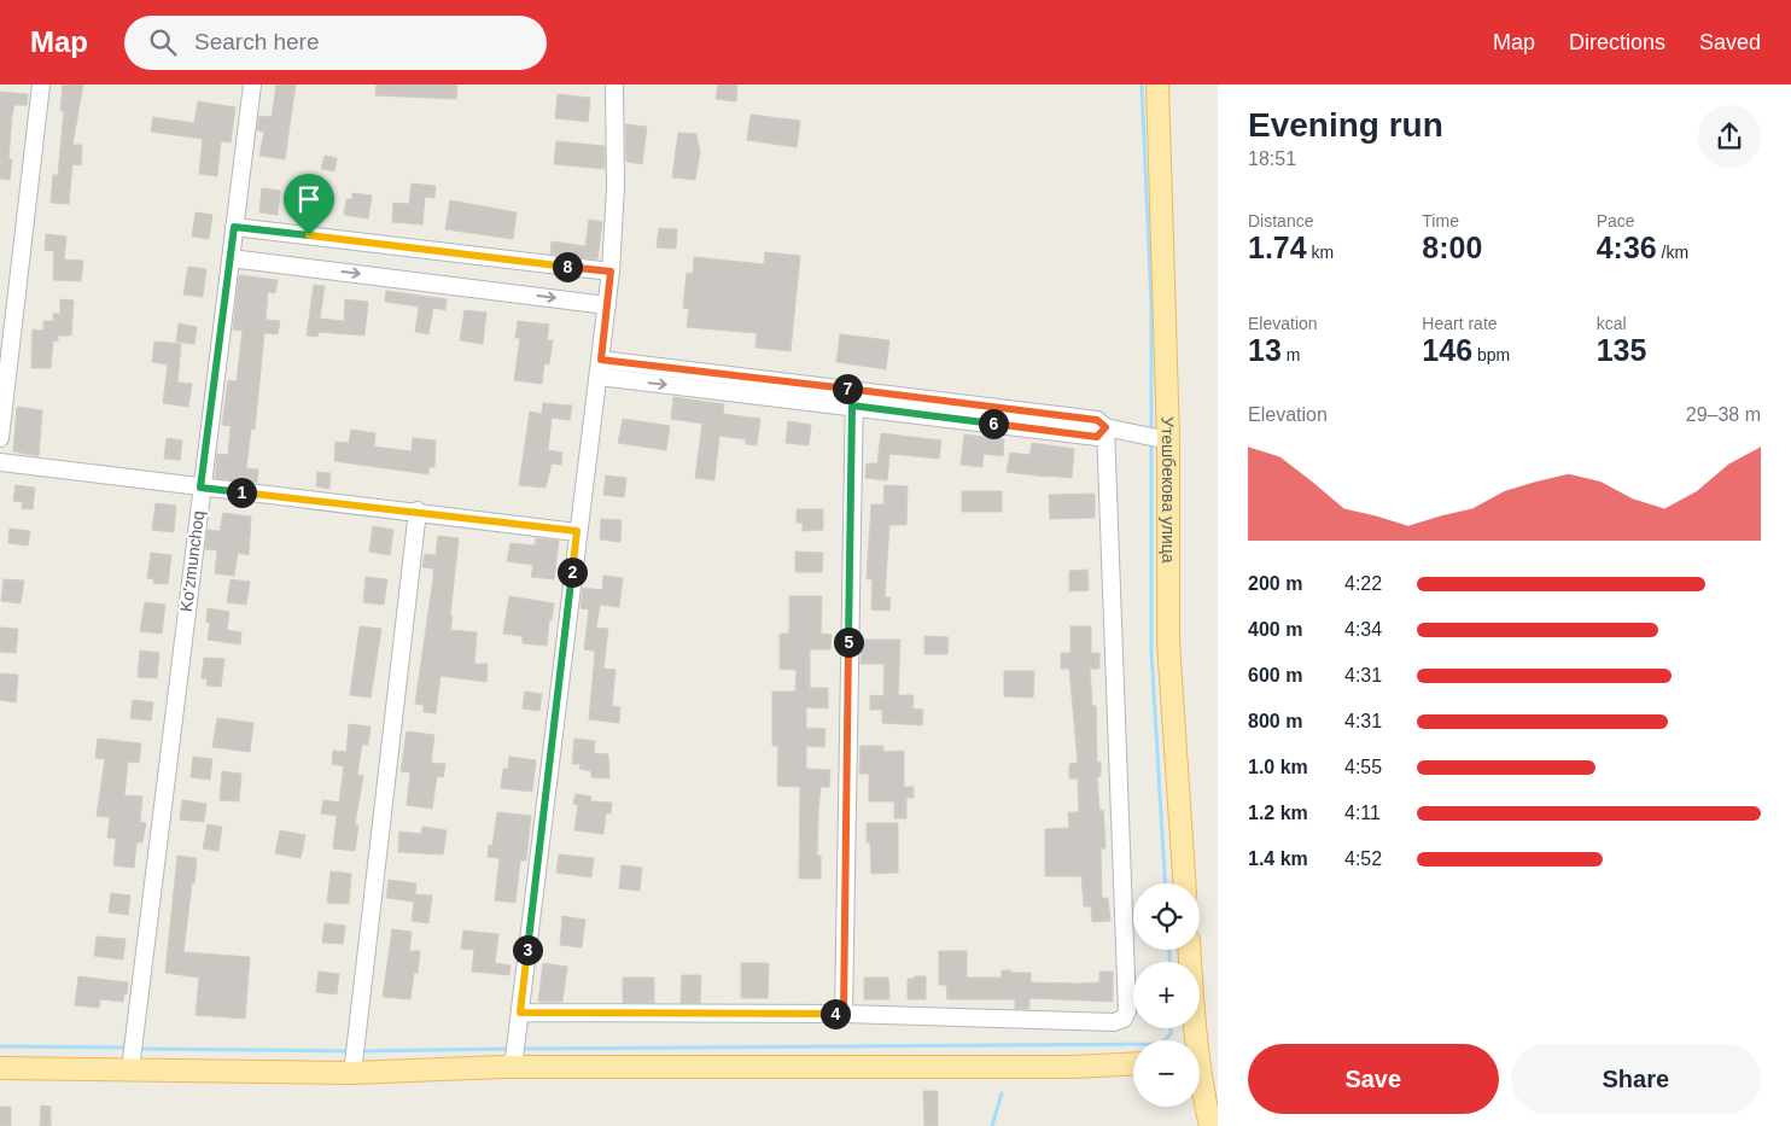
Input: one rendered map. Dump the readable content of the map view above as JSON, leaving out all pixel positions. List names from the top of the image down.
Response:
{
  "streets": {
    "main road": ["Утешбекова улица"],
    "street": ["Ko'zmunchoq"]
  },
  "page": {
    "header": "Map",
    "search": "Search here",
    "nav": ["Map", "Directions", "Saved"],
    "heading": ["Evening run", "18:51"],
    "stats": [
      ["Distance", "1.74 km"],
      ["Time", "8:00"],
      ["Pace", "4:36 /km"],
      ["Elevation", "13 m"],
      ["Heart rate", "146 bpm"],
      ["kcal", "135"]
    ],
    "pins": [
      "8",
      "7",
      "6",
      "1",
      "2",
      "5",
      "3",
      "4"
    ],
    "chart": ["Elevation", "29–38 m"],
    "list": [
      {
        "name": "200 m",
        "note": "4:22"
      },
      {
        "name": "400 m",
        "note": "4:34"
      },
      {
        "name": "600 m",
        "note": "4:31"
      },
      {
        "name": "800 m",
        "note": "4:31"
      },
      {
        "name": "1.0 km",
        "note": "4:55"
      },
      {
        "name": "1.2 km",
        "note": "4:11"
      },
      {
        "name": "1.4 km",
        "note": "4:52"
      }
    ],
    "map_buttons": ["+", "−"],
    "buttons": ["Save", "Share"]
  }
}
